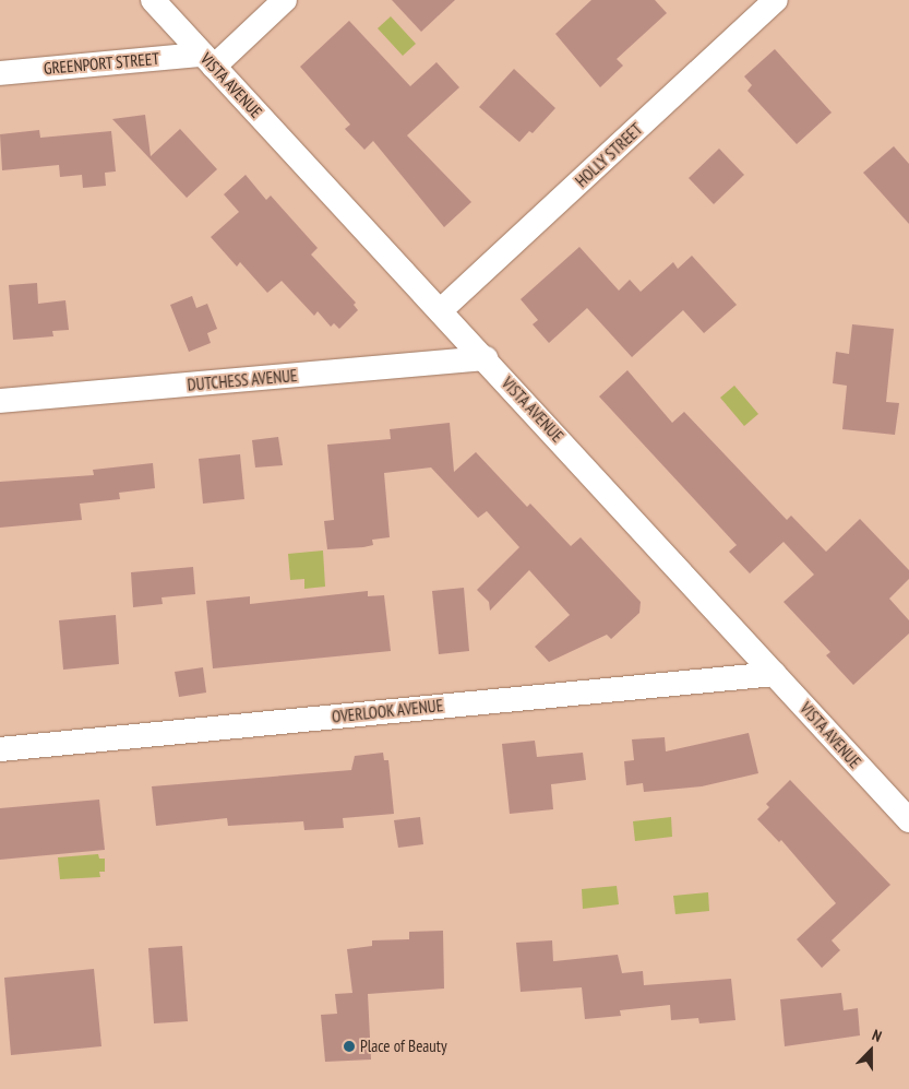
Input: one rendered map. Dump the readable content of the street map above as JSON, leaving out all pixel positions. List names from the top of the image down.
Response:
{
  "streets": {
    "street": [
      "GREENPORT STREET",
      "VISTA AVENUE",
      "HOLLY STREET",
      "DUTCHESS AVENUE",
      "OVERLOOK AVENUE"
    ]
  },
  "crossings": [
    ["GREENPORT STREET", "VISTA AVENUE"],
    ["VISTA AVENUE", "HOLLY STREET"],
    ["VISTA AVENUE", "DUTCHESS AVENUE"],
    ["VISTA AVENUE", "OVERLOOK AVENUE"]
  ],
  "places": ["Place of Beauty"],
  "north": "top"
}
